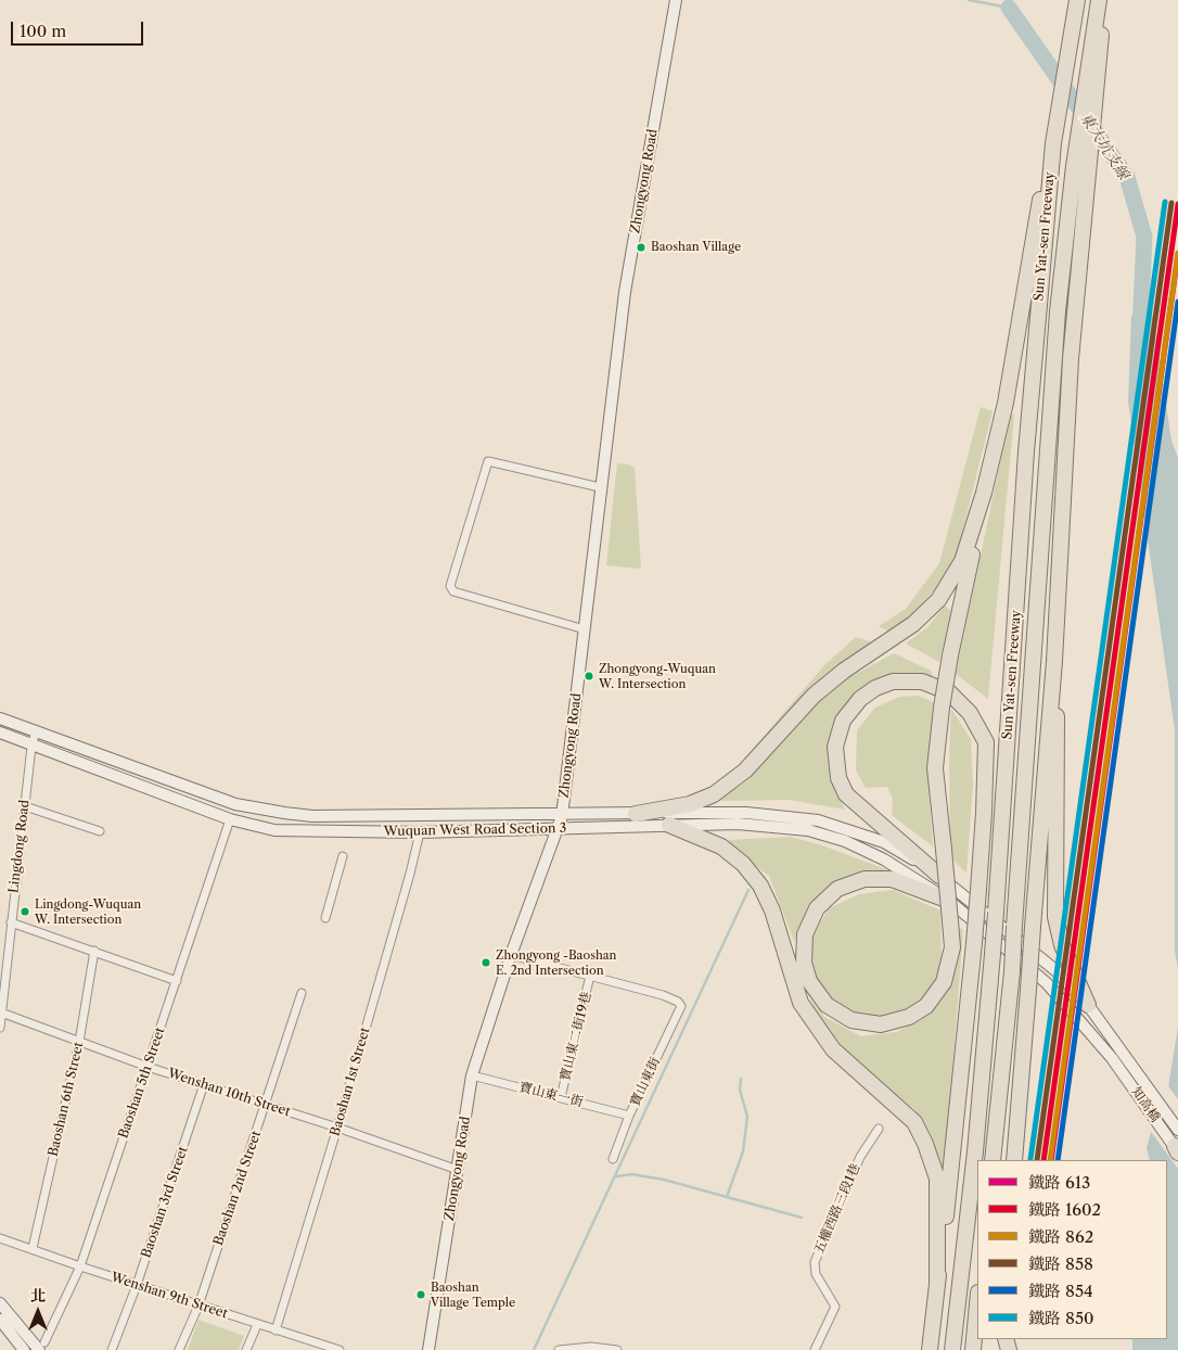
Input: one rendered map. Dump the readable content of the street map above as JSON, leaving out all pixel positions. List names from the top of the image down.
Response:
{
  "streets": {
    "highway": ["Sun Yat-sen Freeway"],
    "main road": ["Zhongyong Road", "Wuquan West Road Section 3", "知高橋"],
    "street": [
      "Lingdong Road",
      "寶山東二街19巷",
      "Baoshan 1st Street",
      "寶山東街",
      "Baoshan 5th Street",
      "Wenshan 10th Street",
      "寶山東一街",
      "Baoshan 6th Street",
      "Baoshan 2nd Street",
      "Baoshan 3rd Street",
      "五權西路三段1巷",
      "Wenshan 9th Street"
    ]
  },
  "crossings": [
    ["Zhongyong Road", "Wuquan West Road Section 3"],
    ["Zhongyong Road", "Wenshan 10th Street"],
    ["Zhongyong Road", "寶山東一街"],
    ["Wuquan West Road Section 3", "Lingdong Road"],
    ["Wuquan West Road Section 3", "Baoshan 1st Street"],
    ["Wuquan West Road Section 3", "Baoshan 5th Street"],
    ["Wuquan West Road Section 3", "知高橋"],
    ["Lingdong Road", "Wenshan 10th Street"],
    ["寶山東二街19巷", "寶山東街"],
    ["寶山東二街19巷", "寶山東一街"],
    ["Baoshan 1st Street", "Wenshan 10th Street"],
    ["Baoshan 1st Street", "Wenshan 9th Street"],
    ["寶山東街", "寶山東一街"],
    ["Baoshan 5th Street", "Wenshan 10th Street"],
    ["Baoshan 5th Street", "Wenshan 9th Street"],
    ["Wenshan 10th Street", "Baoshan 6th Street"],
    ["Wenshan 10th Street", "Baoshan 2nd Street"],
    ["Wenshan 10th Street", "Baoshan 3rd Street"],
    ["Baoshan 6th Street", "Wenshan 9th Street"],
    ["Baoshan 2nd Street", "Wenshan 9th Street"],
    ["Baoshan 3rd Street", "Wenshan 9th Street"]
  ],
  "water": ["東大坑支線"],
  "places": [
    "Baoshan Village",
    "Zhongyong-Wuquan W. Intersection",
    "Lingdong-Wuquan W. Intersection",
    "Zhongyong -Baoshan E. 2nd Intersection",
    "Baoshan Village Temple"
  ],
  "lines": [
    "rail line 850",
    "rail line 858",
    "rail line 1602",
    "rail line 862",
    "rail line 613",
    "rail line 854"
  ],
  "legend": [
    "鐵路 613",
    "鐵路 1602",
    "鐵路 862",
    "鐵路 858",
    "鐵路 854",
    "鐵路 850"
  ],
  "scale_bar": "100 m",
  "north": "top"
}
